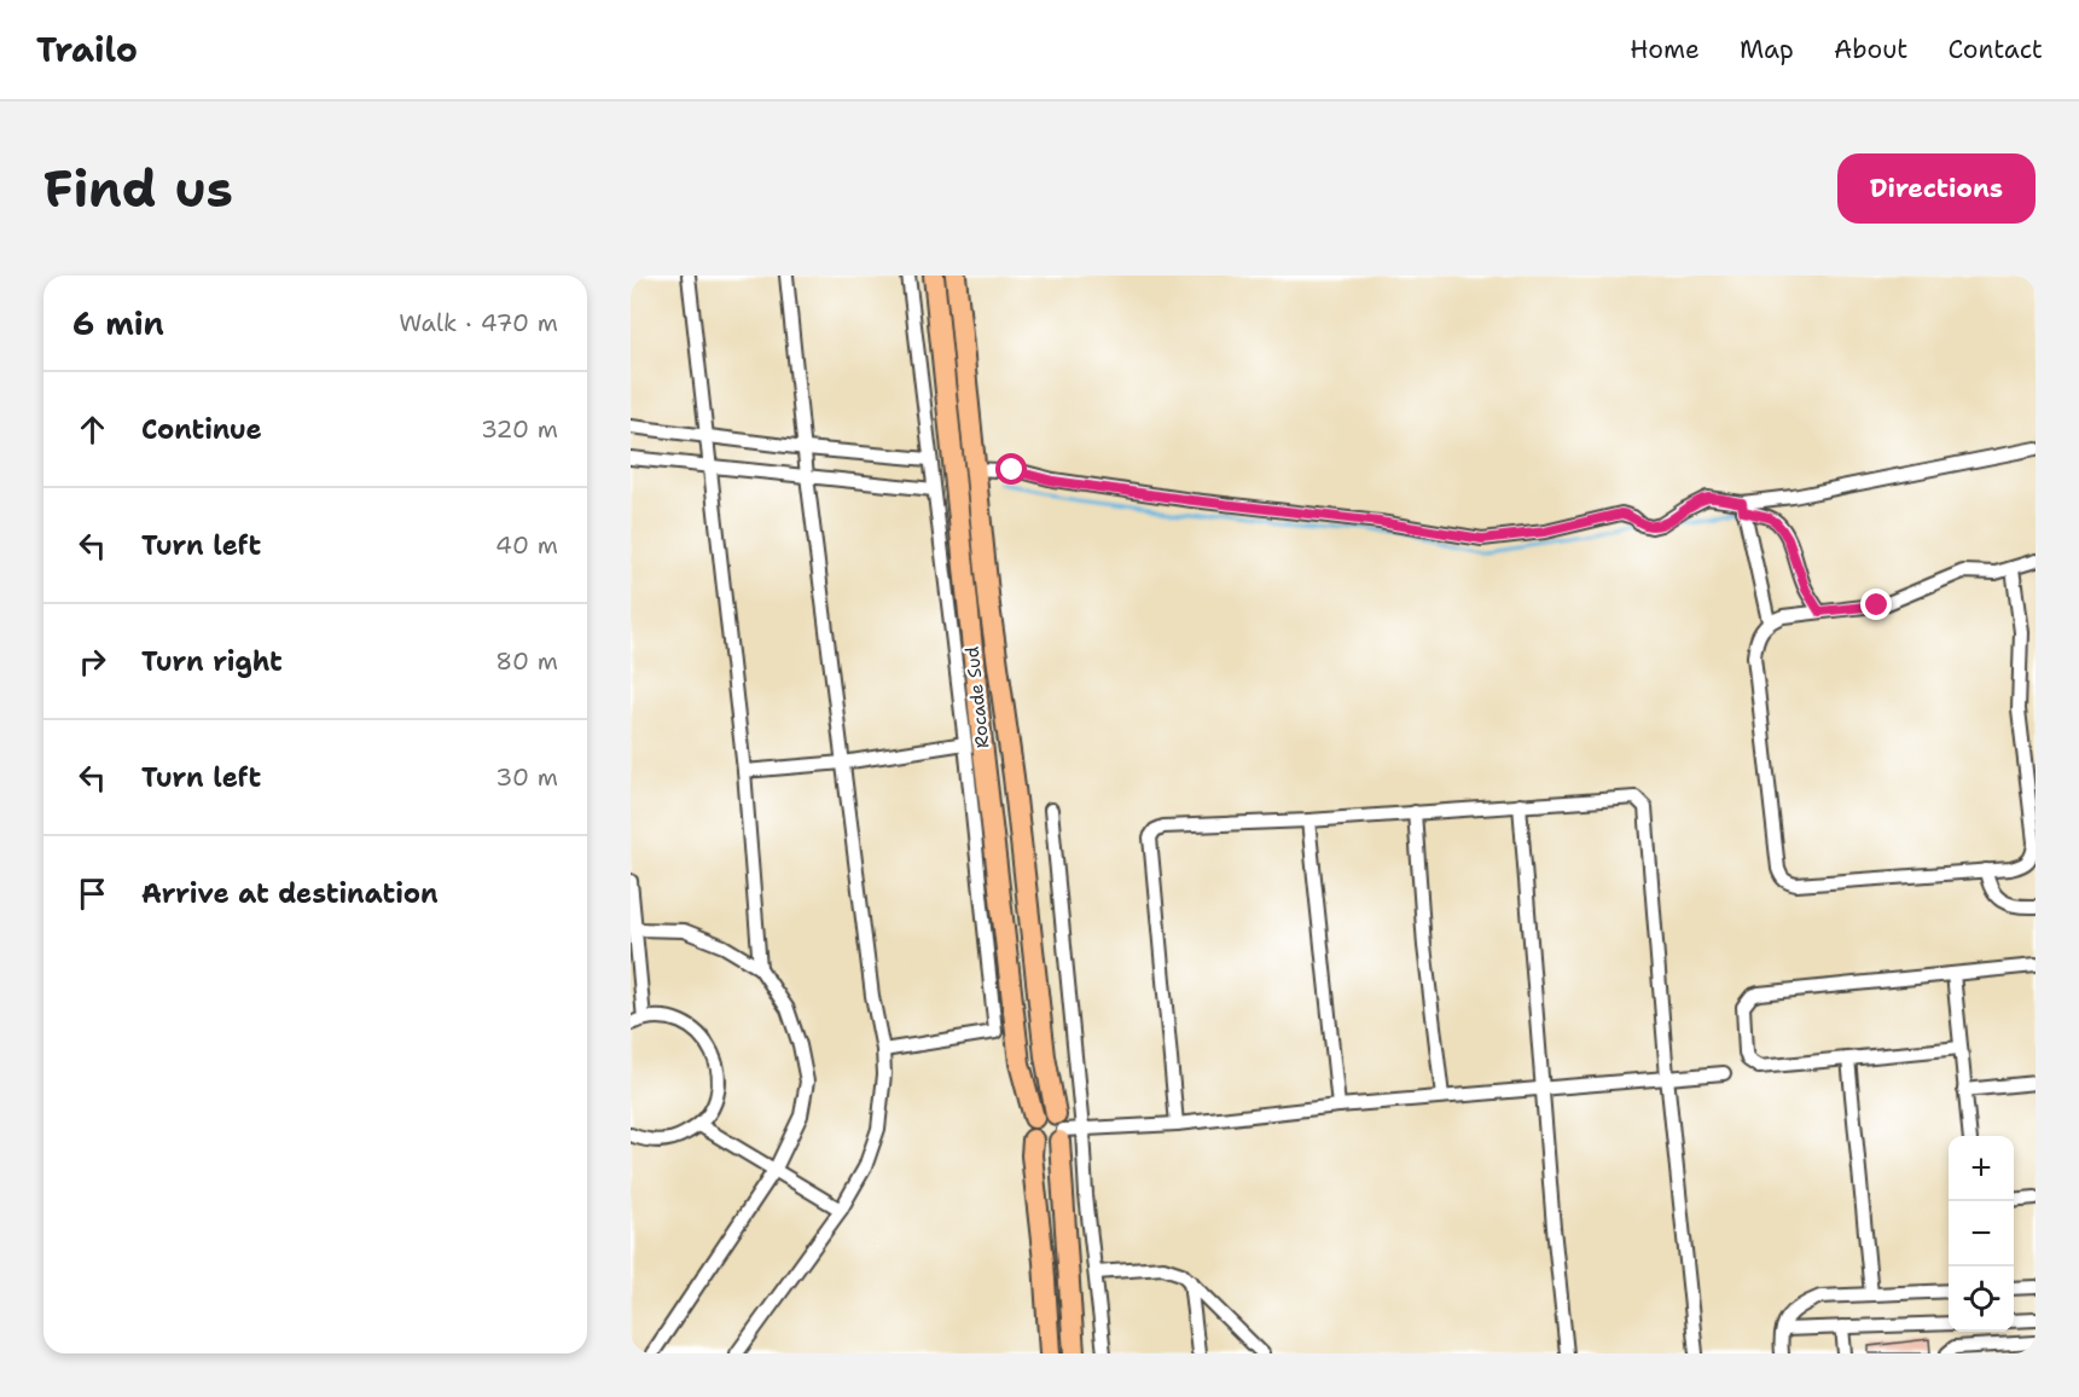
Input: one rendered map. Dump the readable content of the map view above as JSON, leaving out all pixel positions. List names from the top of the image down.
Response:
{
  "streets": {
    "highway": ["Rocade Sud"]
  },
  "page": {
    "header": "Trailo",
    "nav": [
      "Home",
      "Map",
      "About",
      "Contact"
    ],
    "buttons": "Directions",
    "title": "Find us",
    "heading": ["6 min", "Walk · 470 m"],
    "list": [
      ["Continue", "320 m"],
      ["Turn left", "40 m"],
      ["Turn right", "80 m"],
      ["Turn left", "30 m"],
      "Arrive at destination"
    ],
    "map_buttons": ["+", "−"]
  }
}
